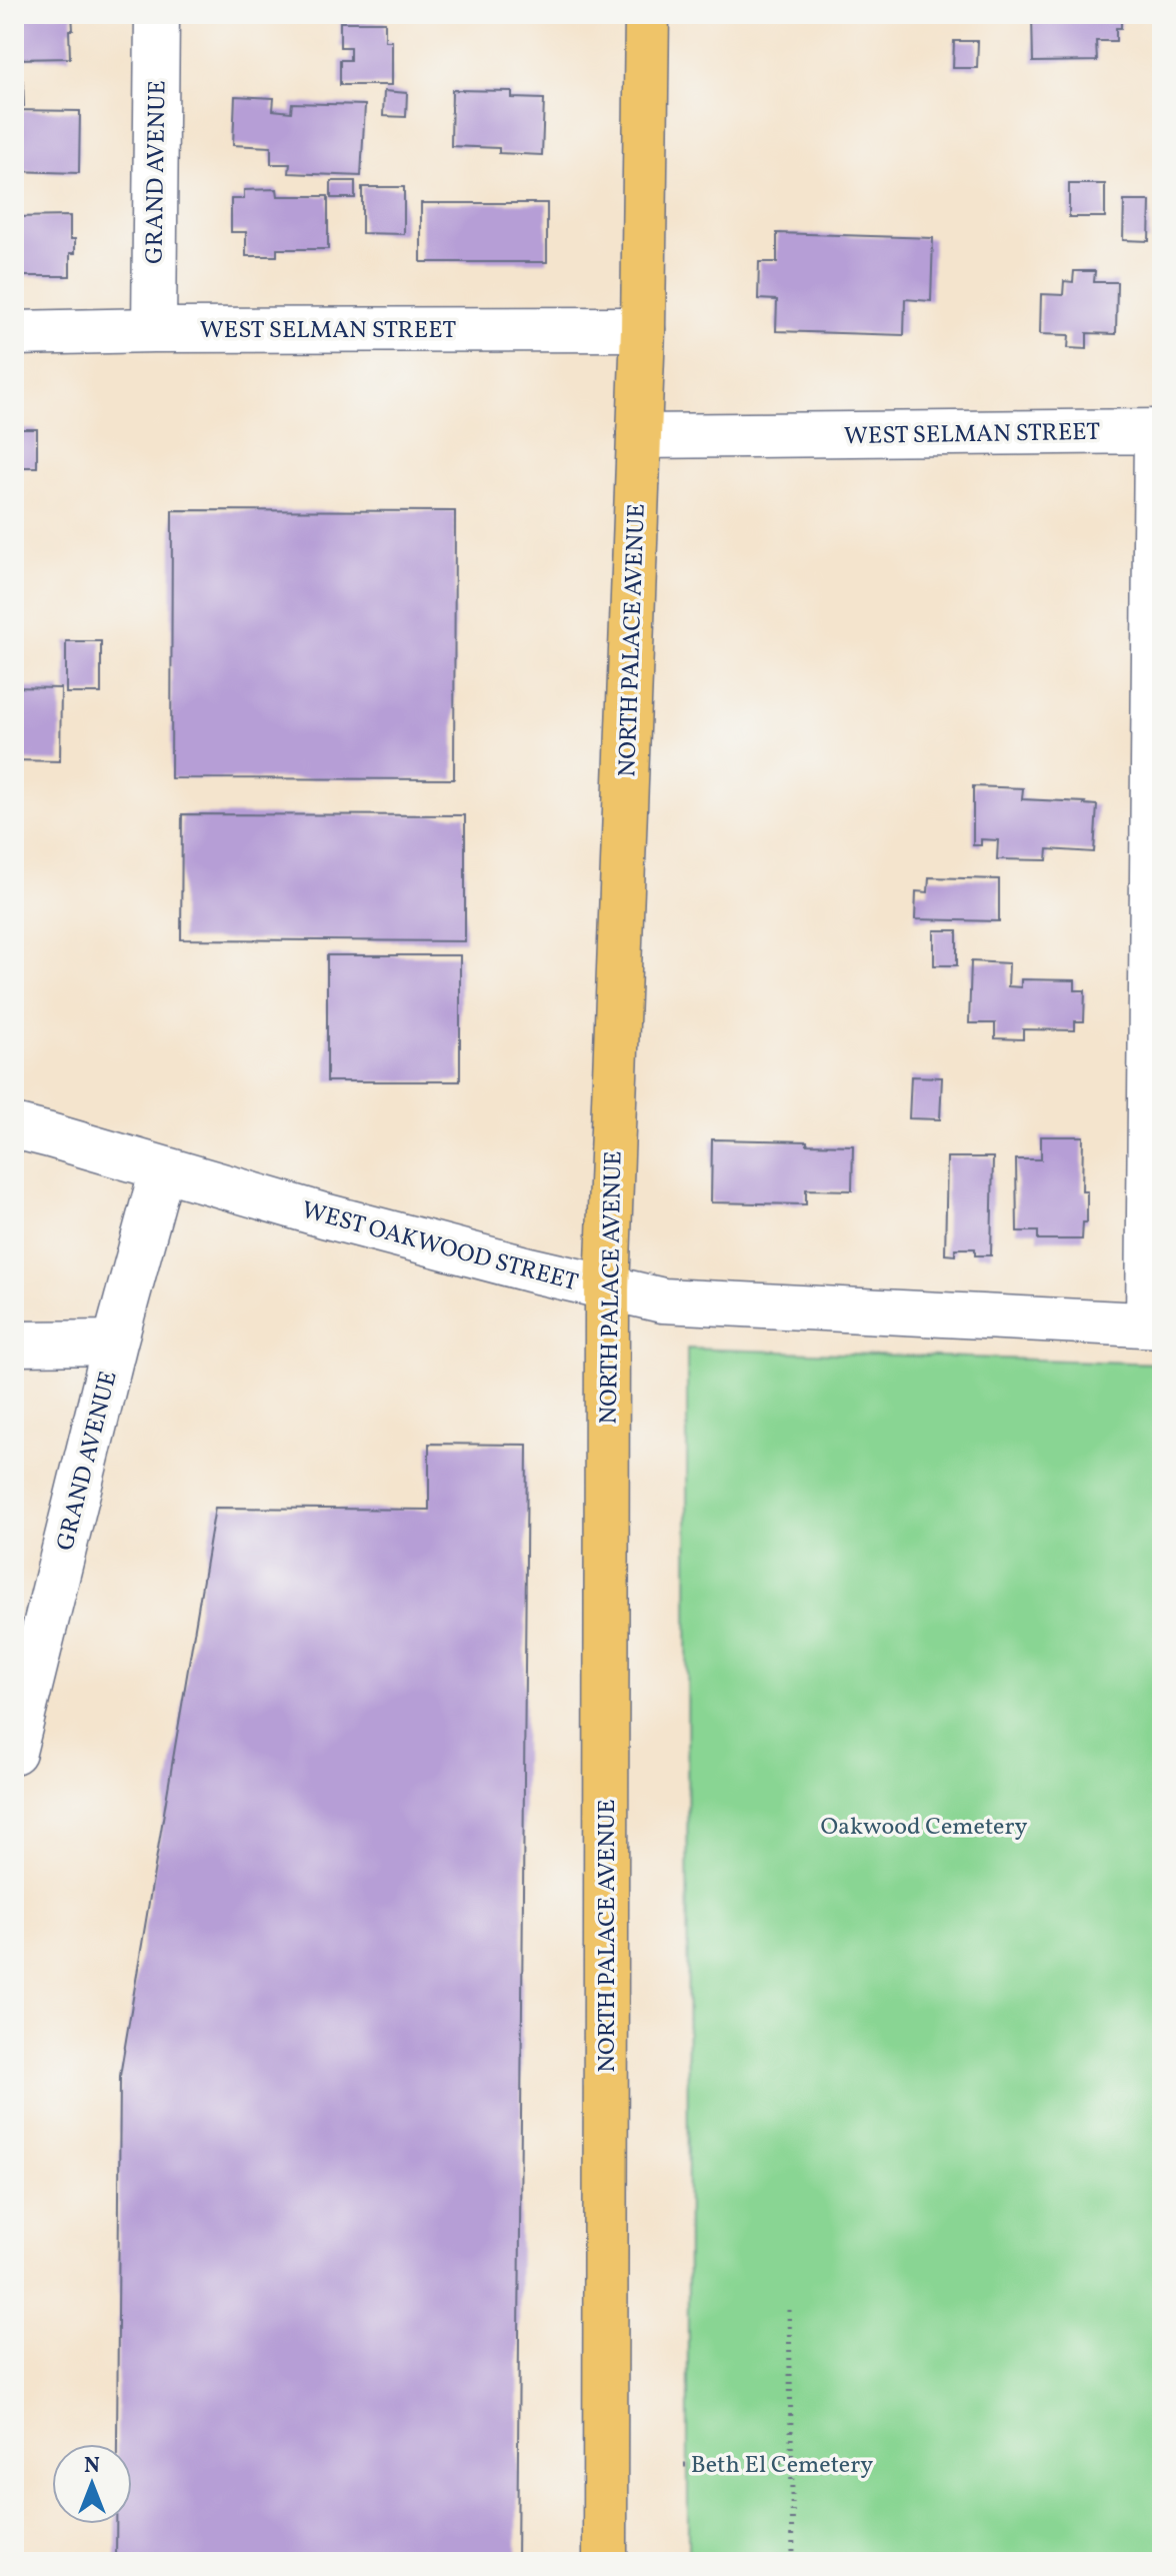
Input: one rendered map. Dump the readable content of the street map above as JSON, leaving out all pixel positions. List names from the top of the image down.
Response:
{
  "streets": {
    "main road": ["NORTH PALACE AVENUE"],
    "street": ["GRAND AVENUE", "WEST SELMAN STREET", "WEST OAKWOOD STREET"]
  },
  "crossings": [
    ["GRAND AVENUE", "WEST SELMAN STREET"],
    ["GRAND AVENUE", "WEST OAKWOOD STREET"],
    ["WEST SELMAN STREET", "NORTH PALACE AVENUE"],
    ["NORTH PALACE AVENUE", "WEST OAKWOOD STREET"]
  ],
  "parks": ["Oakwood Cemetery", "Beth El Cemetery"],
  "north": "top"
}
